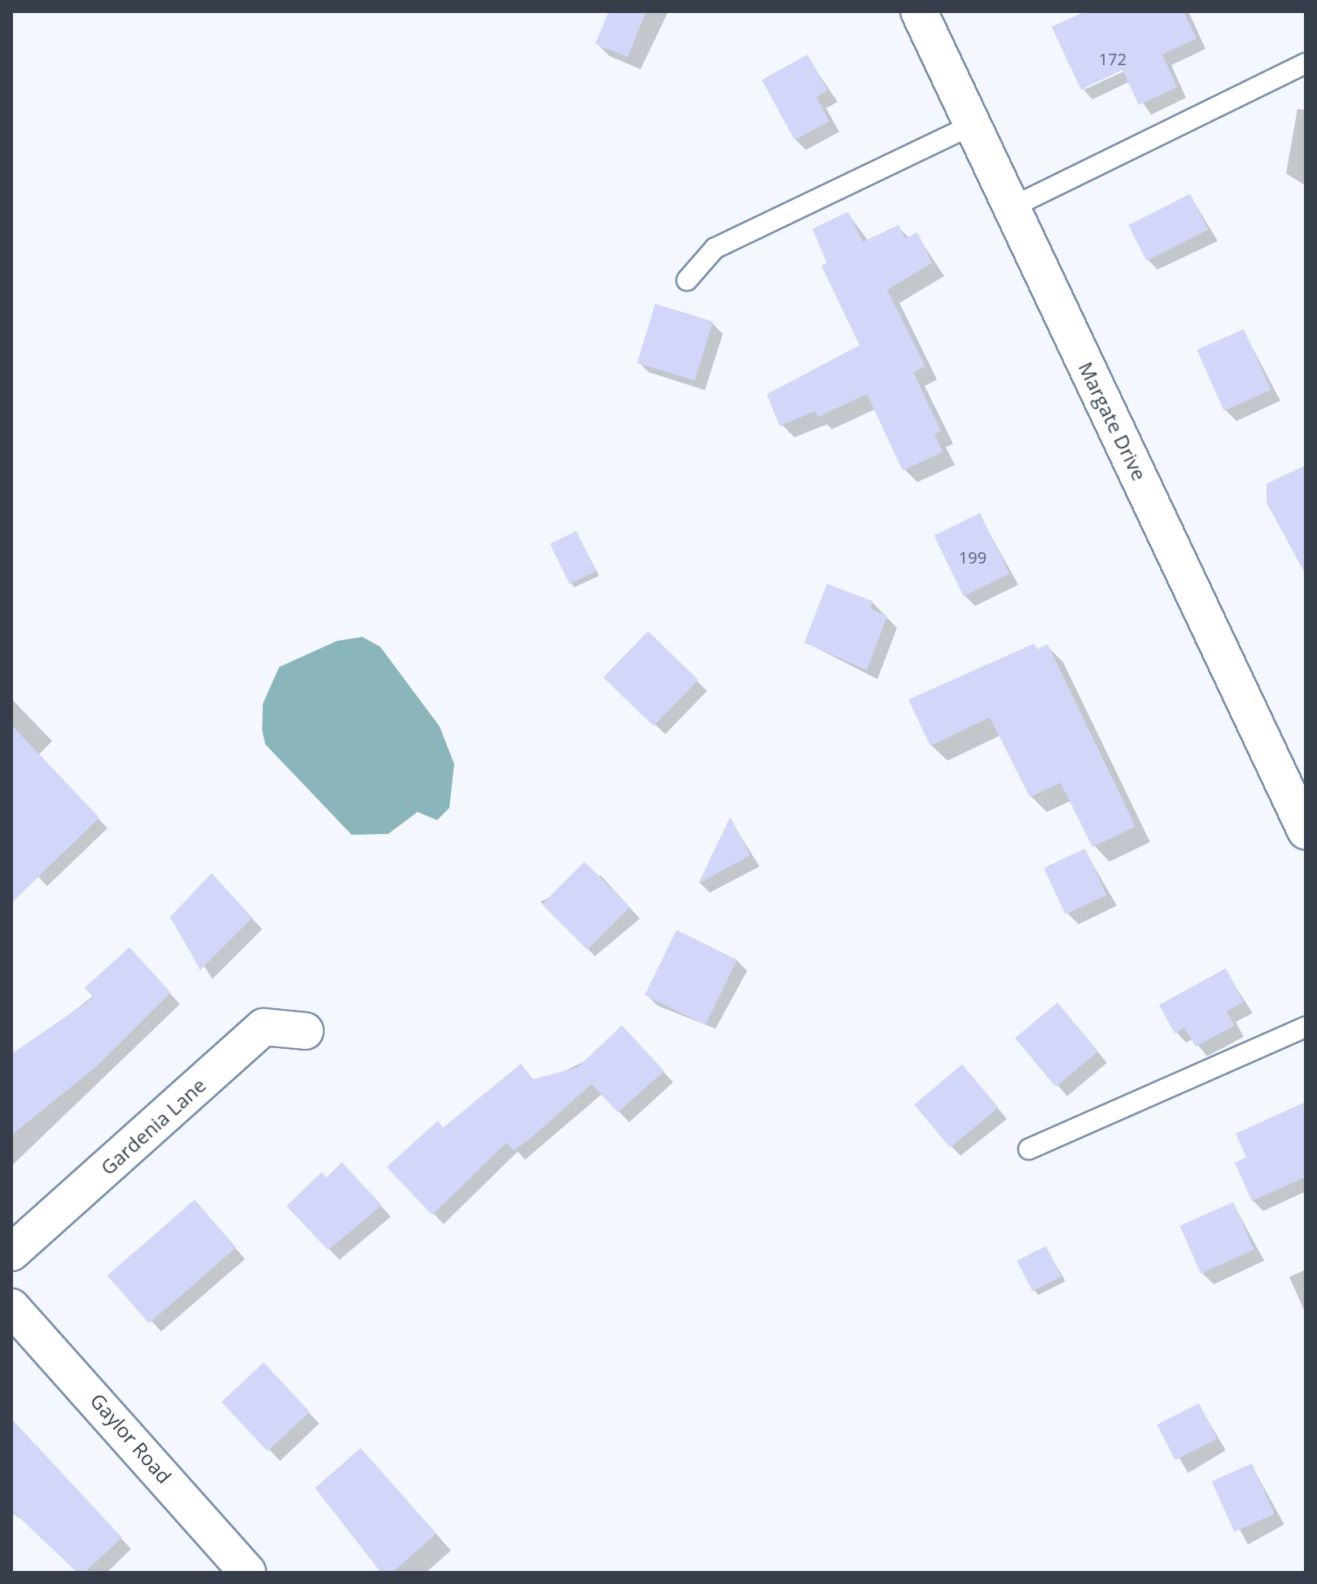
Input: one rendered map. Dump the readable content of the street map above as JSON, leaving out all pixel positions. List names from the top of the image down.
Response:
{
  "streets": {
    "street": ["Margate Drive", "Gardenia Lane", "Gaylor Road"]
  },
  "house_numbers": ["172", "199"]
}
